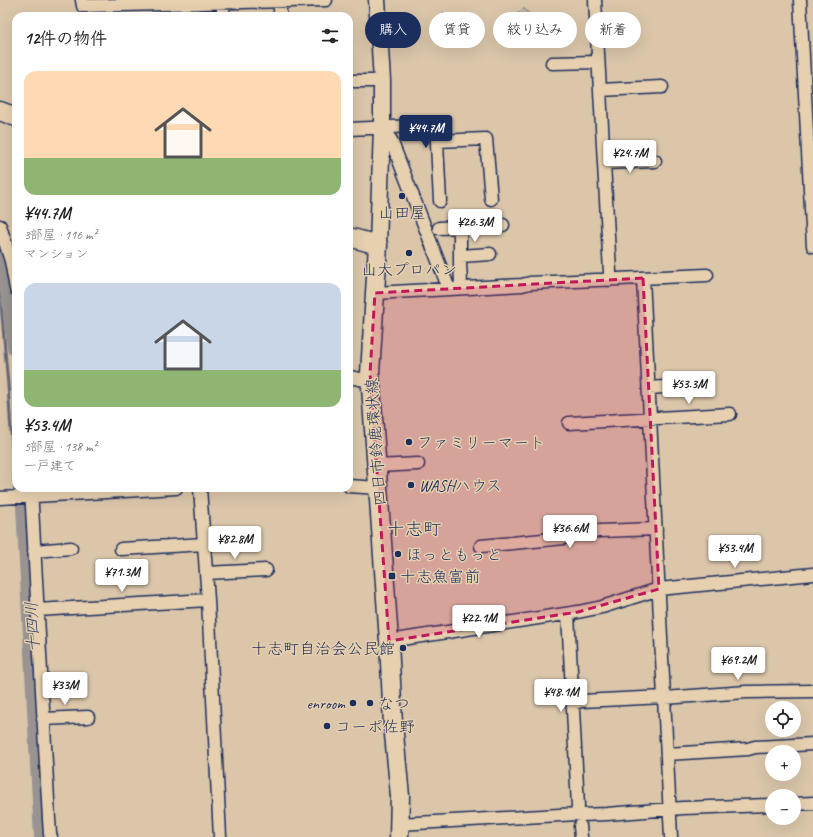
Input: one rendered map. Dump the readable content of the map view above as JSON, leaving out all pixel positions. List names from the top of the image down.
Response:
{
  "streets": {
    "main road": ["四日市鈴鹿環状線"]
  },
  "districts": ["十志町"],
  "water": ["十四川"],
  "places": {
    "other": [
      "山田屋",
      "山大プロパン",
      "ファミリーマート",
      "WASHハウス",
      "ほっともっと",
      "十志町自治会公民館",
      "enroom",
      "なつ",
      "コーポ佐野"
    ],
    "transit": ["十志魚富前"]
  },
  "page": {
    "chip": [
      "購入",
      "賃貸",
      "絞り込み",
      "新着"
    ],
    "heading": "12件の物件",
    "list": [
      {
        "name": "¥44.7M",
        "note": "3部屋 · 116 m² · マンション"
      },
      {
        "name": "¥53.4M",
        "note": "5部屋 · 138 m² · 一戸建て"
      }
    ],
    "price": [
      "¥44.7M",
      "¥24.7M",
      "¥26.3M",
      "¥53.3M",
      "¥36.6M",
      "¥82.8M",
      "¥53.4M",
      "¥71.3M",
      "¥22.1M",
      "¥69.2M",
      "¥33M",
      "¥48.1M"
    ],
    "map_buttons": ["+", "−"]
  }
}
